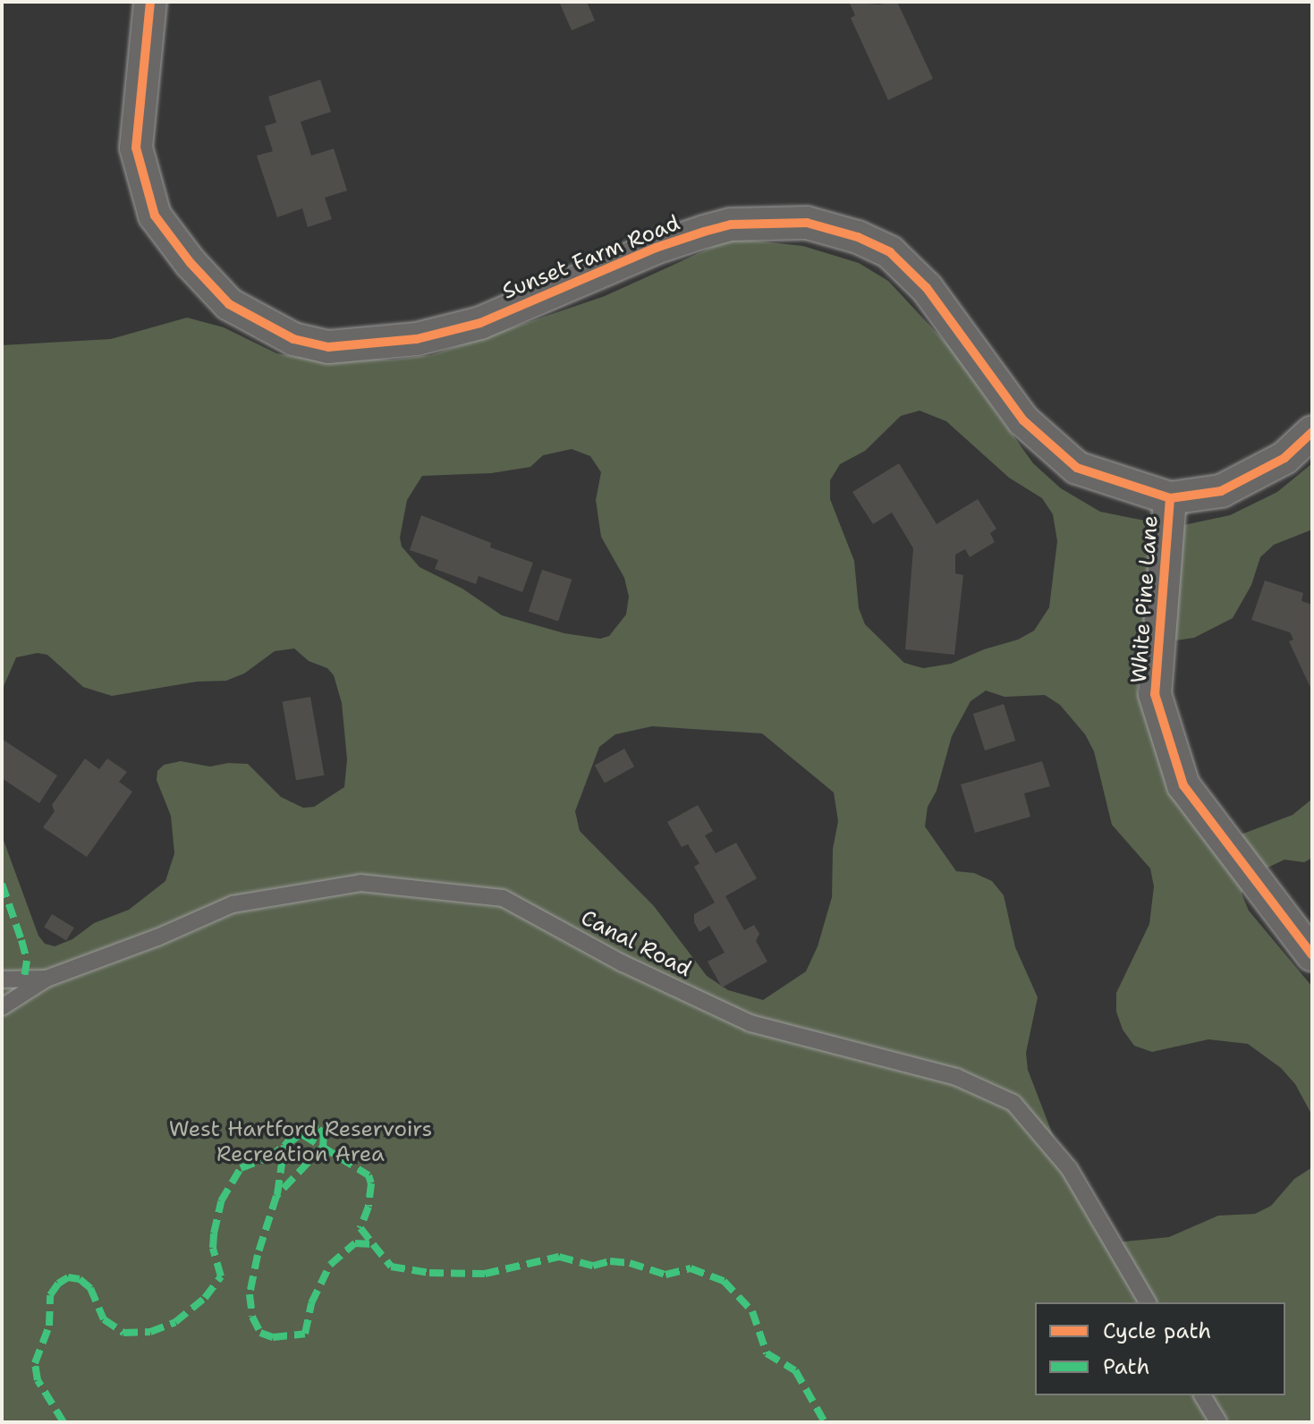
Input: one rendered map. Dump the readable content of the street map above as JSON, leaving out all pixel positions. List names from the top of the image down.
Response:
{
  "streets": {
    "street": ["Sunset Farm Road", "White Pine Lane"],
    "lane": ["Canal Road"]
  },
  "crossings": [
    ["Sunset Farm Road", "White Pine Lane"]
  ],
  "parks": ["West Hartford Reservoirs Recreation Area"],
  "legend": ["Cycle path", "Path"]
}
